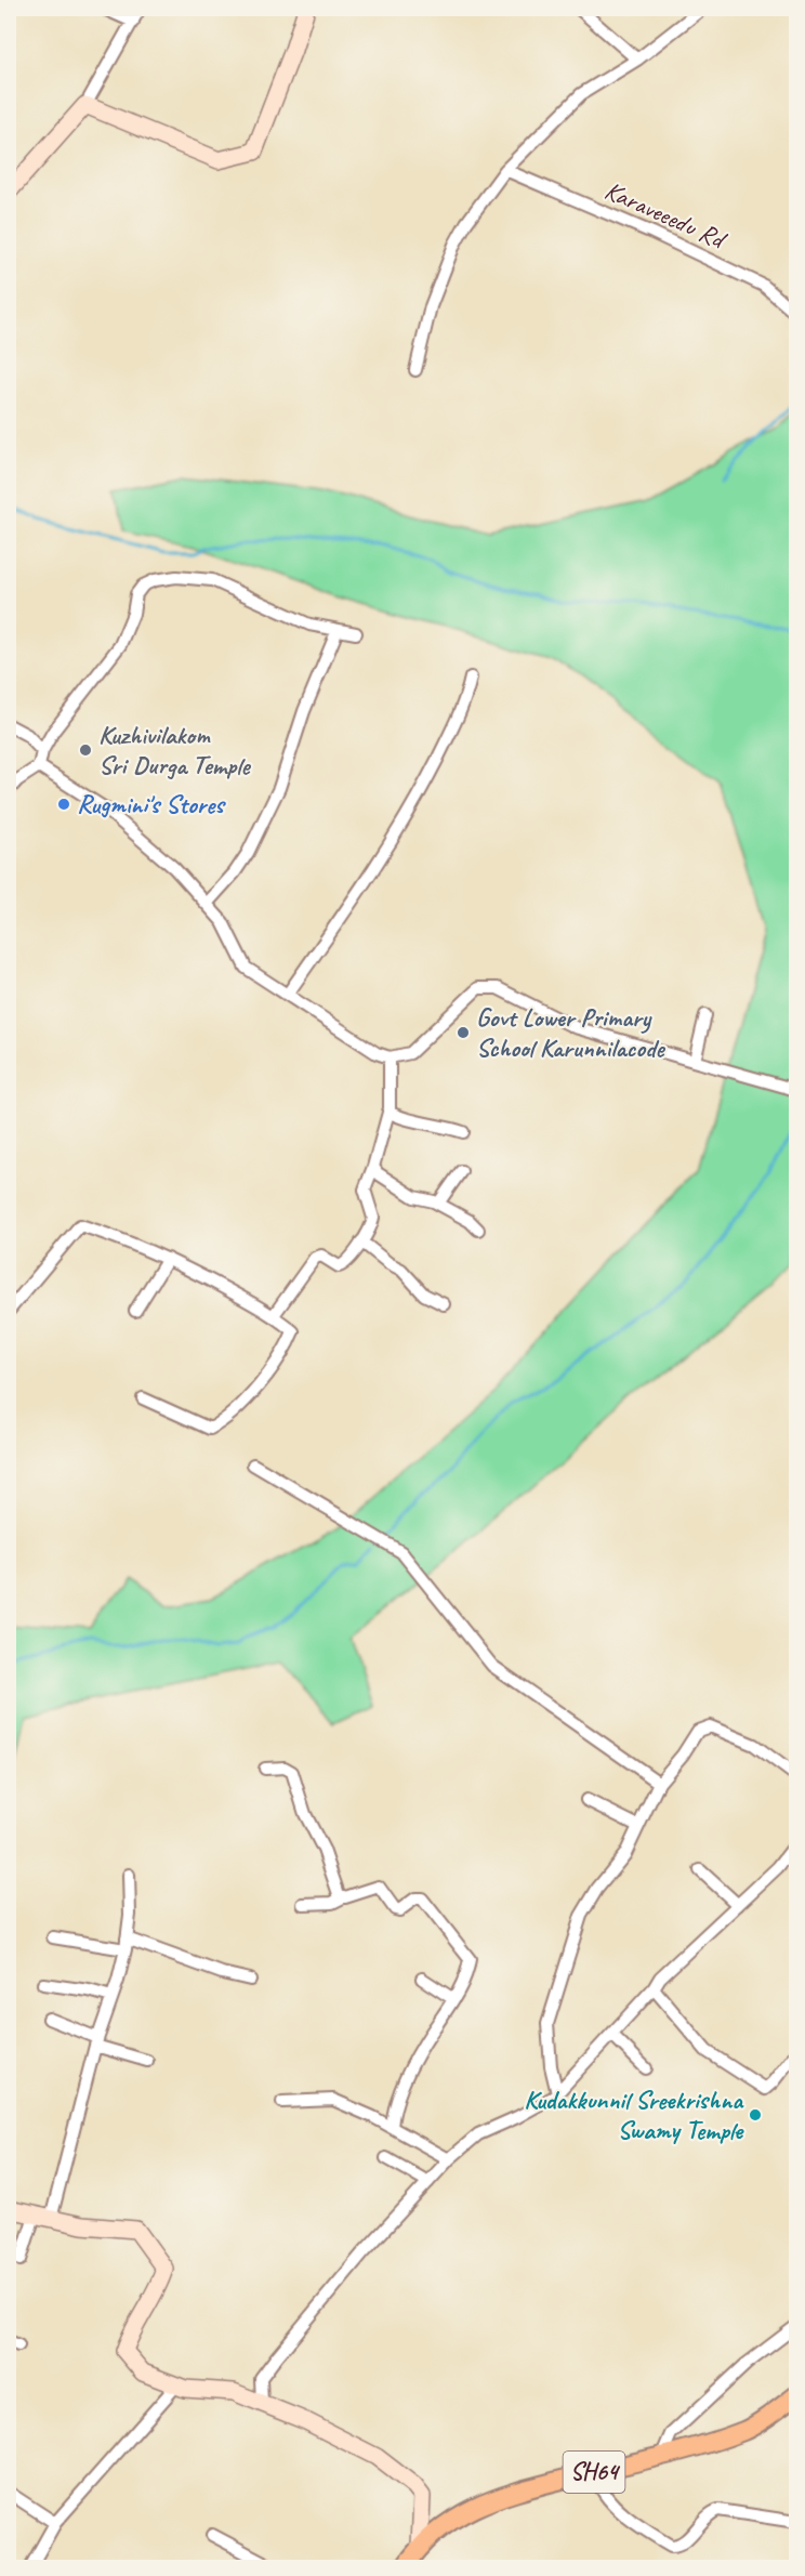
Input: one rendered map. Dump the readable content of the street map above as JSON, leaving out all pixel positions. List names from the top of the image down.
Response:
{
  "streets": {
    "main road": ["SH64"],
    "street": ["Karaveeedu Rd"]
  },
  "places": [
    "Kuzhivilakom Sri Durga Temple",
    "Rugmini's Stores",
    "Govt Lower Primary School Karunnilacode",
    "Kudakkunnil Sreekrishna Swamy Temple"
  ]
}
